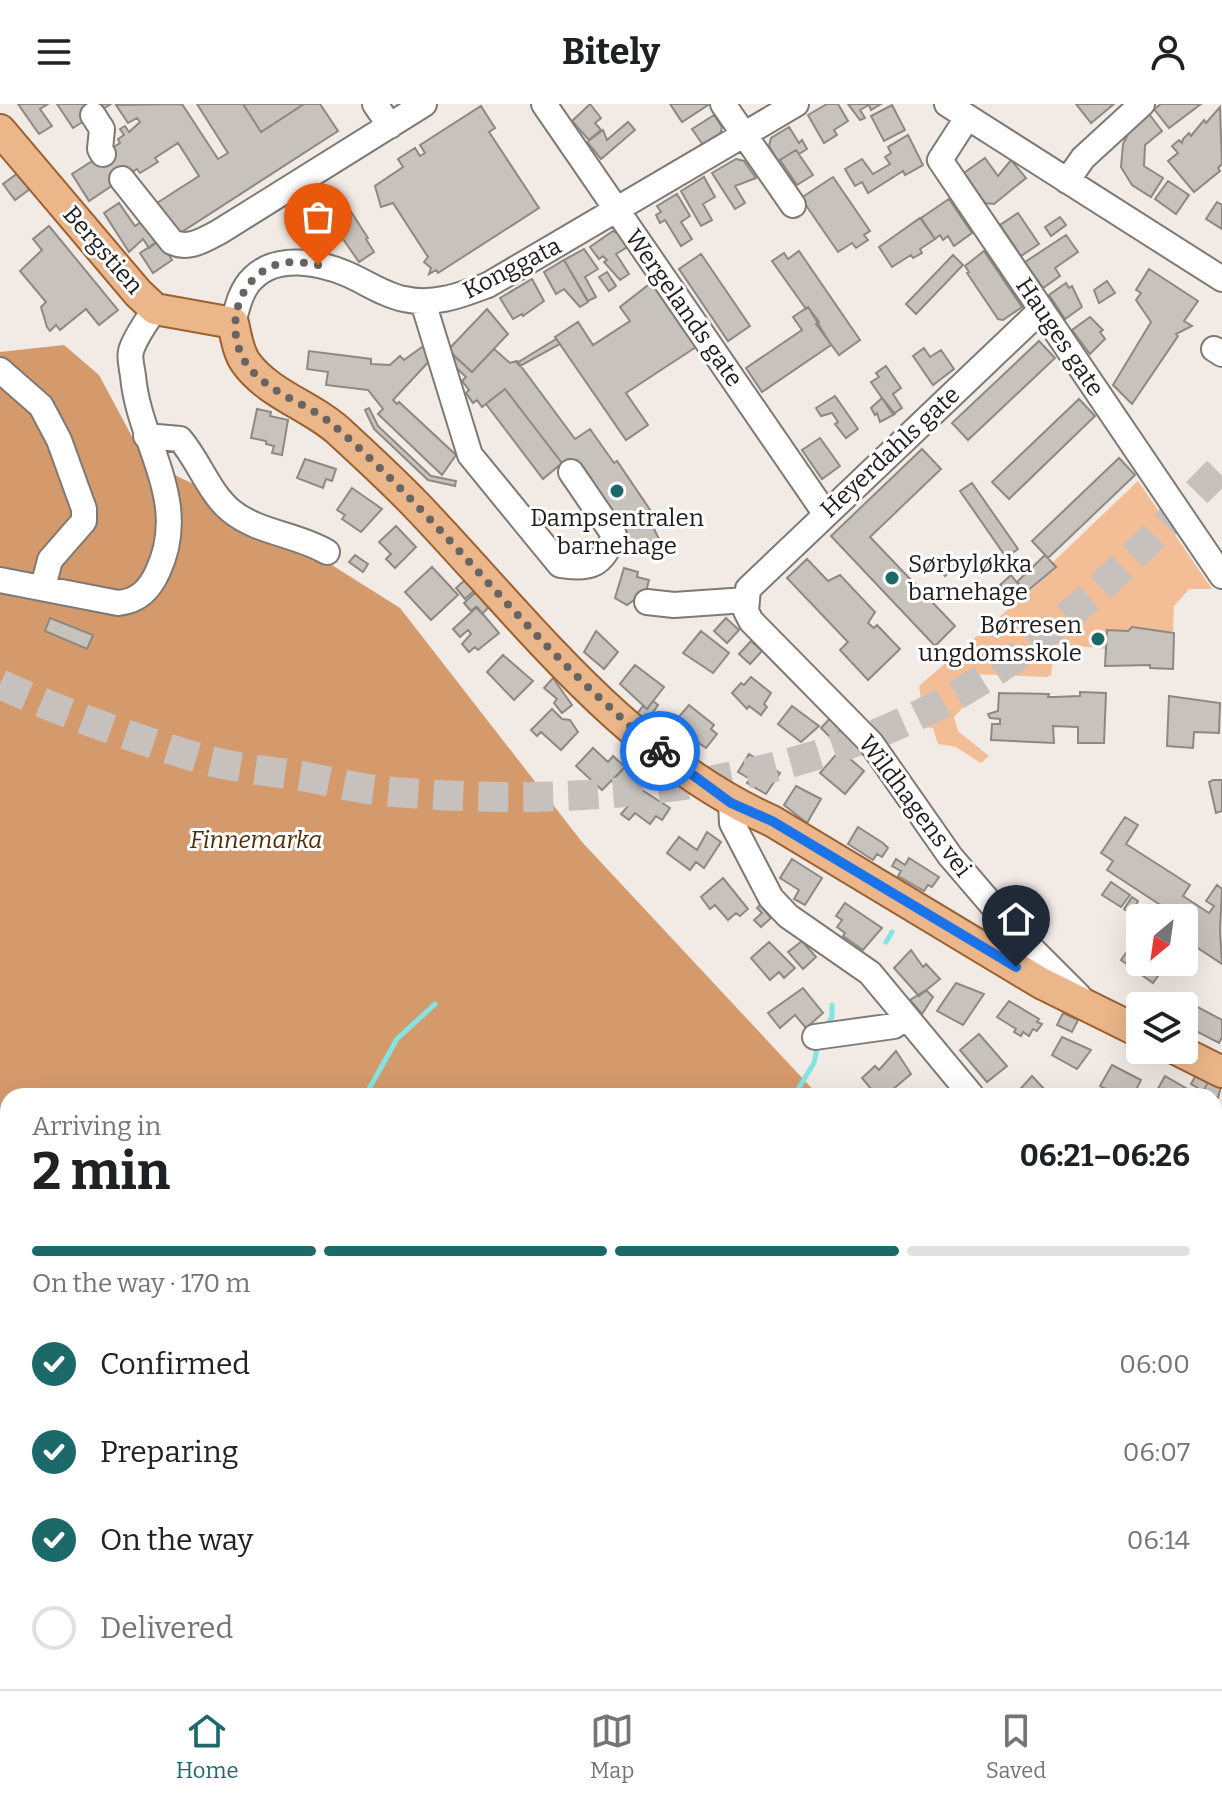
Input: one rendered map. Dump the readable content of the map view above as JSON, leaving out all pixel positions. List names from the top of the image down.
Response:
{
  "streets": {
    "main road": ["Bergstien"],
    "street": [
      "Konggata",
      "Wergelands gate",
      "Hauges gate",
      "Heyerdahls gate",
      "Wildhagens vei"
    ]
  },
  "crossings": [
    ["Bergstien", "Konggata"],
    ["Konggata", "Wergelands gate"],
    ["Wergelands gate", "Heyerdahls gate"],
    ["Hauges gate", "Heyerdahls gate"],
    ["Heyerdahls gate", "Wildhagens vei"]
  ],
  "parks": ["Finnemarka"],
  "places": ["Dampsentralen barnehage", "Sørbyløkka barnehage", "Børresen ungdomsskole"],
  "north": "bottom left",
  "page": {
    "header": "Bitely",
    "heading": ["2 min", "Arriving in", "06:21–06:26"],
    "bar": "On the way · 170 m",
    "list": [
      ["Confirmed", "06:00"],
      ["Preparing", "06:07"],
      ["On the way", "06:14"],
      "Delivered"
    ],
    "tabs": ["Home", "Map", "Saved"]
  }
}
